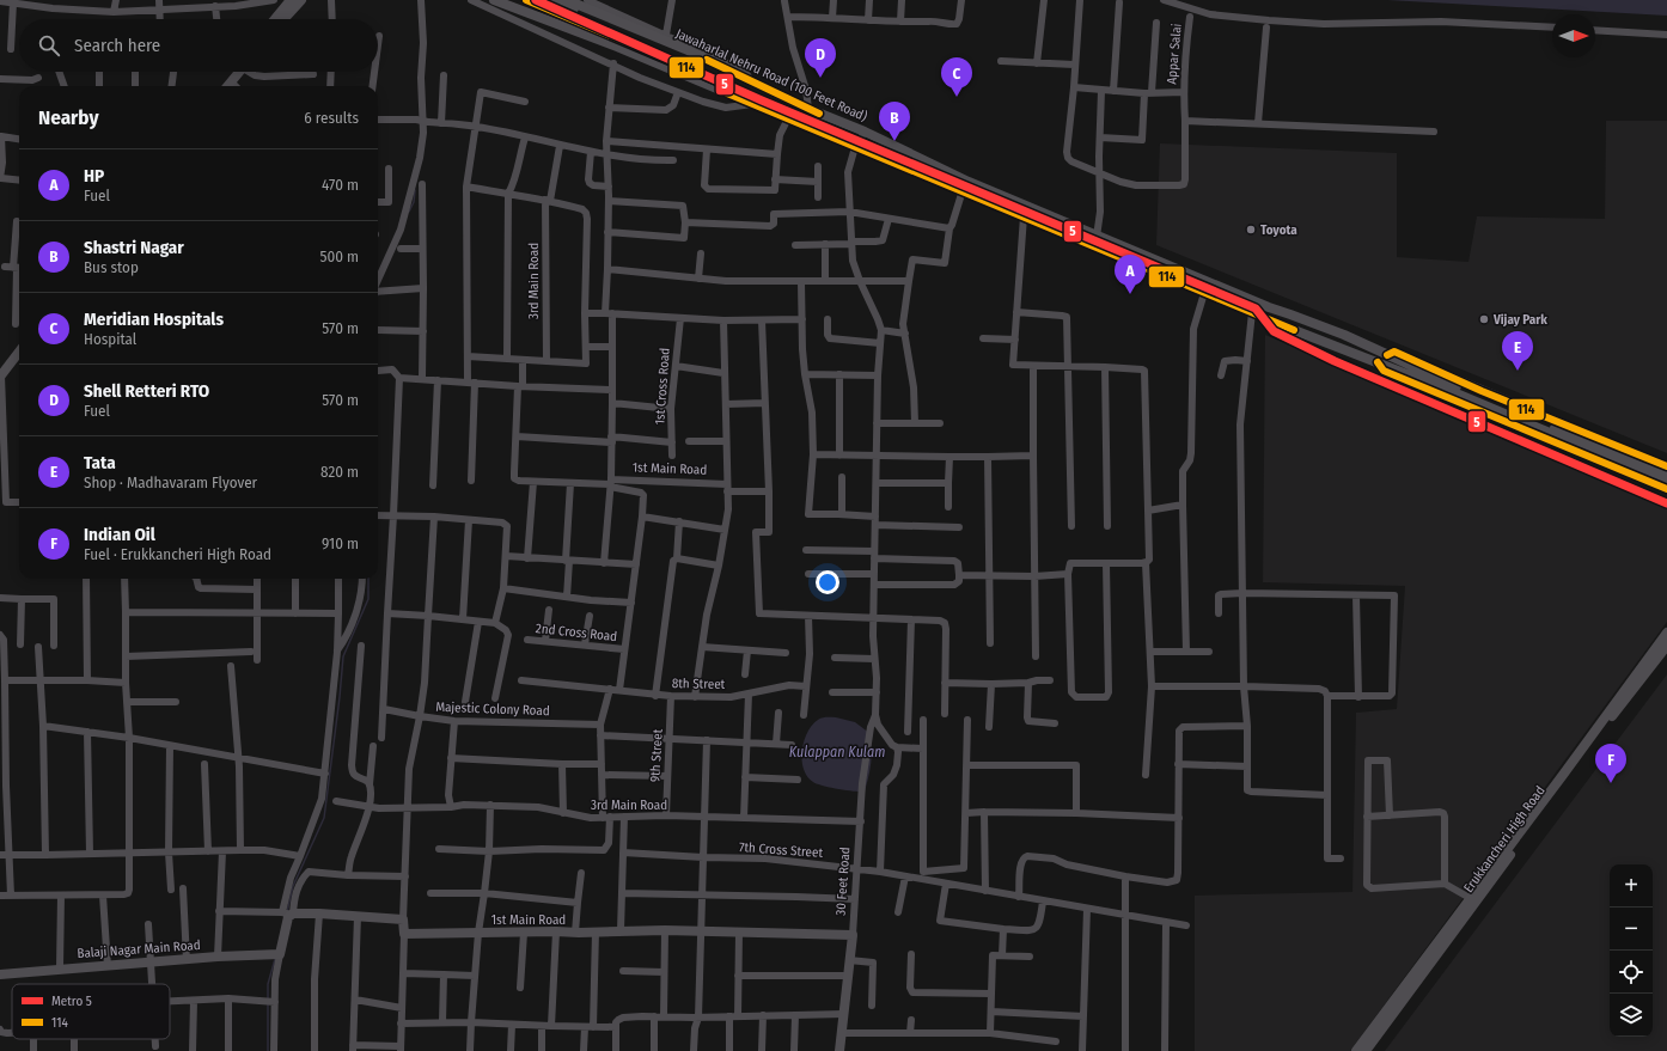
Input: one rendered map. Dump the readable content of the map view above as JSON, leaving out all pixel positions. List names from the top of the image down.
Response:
{
  "streets": {
    "main road": [
      "Jawaharlal Nehru Road (100 Feet Road)",
      "1st Main Road",
      "Erukkancheri High Road",
      "30 Feet Road",
      "Balaji Nagar Main Road"
    ],
    "street": [
      "Appar Salai",
      "3rd Main Road",
      "1st Cross Road",
      "2nd Cross Road",
      "8th Street",
      "Majestic Colony Road",
      "9th Street",
      "7th Cross Street"
    ]
  },
  "crossings": [
    ["3rd Main Road", "9th Street"],
    ["3rd Main Road", "30 Feet Road"],
    ["1st Main Road", "30 Feet Road"],
    ["8th Street", "9th Street"],
    ["7th Cross Street", "30 Feet Road"]
  ],
  "water": ["Kulappan Kulam"],
  "places": ["Toyota", "Vijay Park"],
  "lines": ["metro line 5", "transit line 114"],
  "legend": ["Metro 5", "114"],
  "north": "right",
  "page": {
    "search": "Search here",
    "pins": [
      "D",
      "C",
      "B",
      "A",
      "E",
      "F"
    ],
    "heading": ["Nearby", "6 results"],
    "list": [
      {
        "mark": "A",
        "name": "HP",
        "note": "Fuel",
        "value": "470 m"
      },
      {
        "mark": "B",
        "name": "Shastri Nagar",
        "note": "Bus stop",
        "value": "500 m"
      },
      {
        "mark": "C",
        "name": "Meridian Hospitals",
        "note": "Hospital",
        "value": "570 m"
      },
      {
        "mark": "D",
        "name": "Shell Retteri RTO",
        "note": "Fuel",
        "value": "570 m"
      },
      {
        "mark": "E",
        "name": "Tata",
        "note": "Shop · Madhavaram Flyover",
        "value": "820 m"
      },
      {
        "mark": "F",
        "name": "Indian Oil",
        "note": "Fuel · Erukkancheri High Road",
        "value": "910 m"
      }
    ],
    "map_buttons": ["+", "−"]
  }
}
